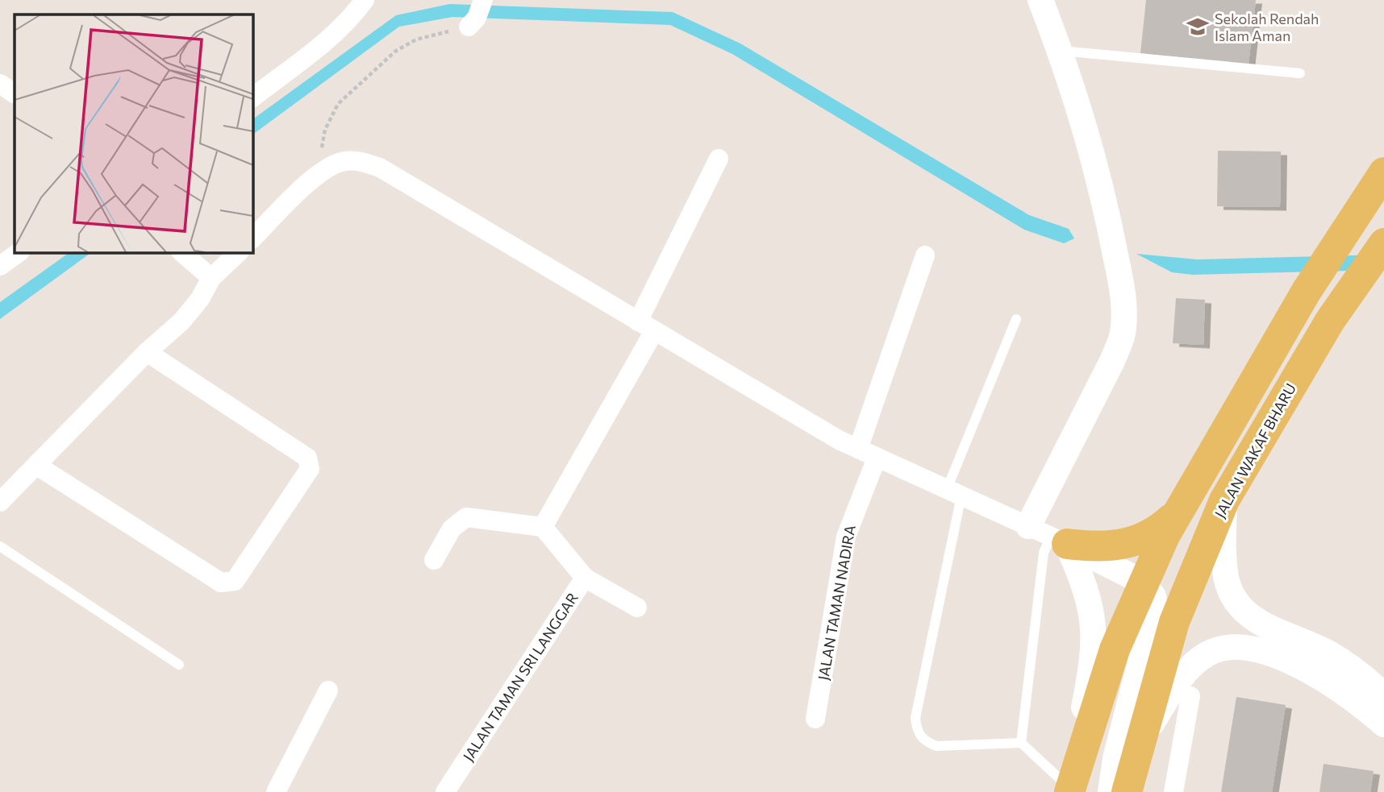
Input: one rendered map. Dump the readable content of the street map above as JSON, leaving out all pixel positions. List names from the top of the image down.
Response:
{
  "streets": {
    "main road": ["JALAN WAKAF BHARU"],
    "street": ["JALAN TAMAN NADIRA", "JALAN TAMAN SRI LANGGAR"]
  },
  "places": {
    "school or university": ["Sekolah Rendah Islam Aman"]
  }
}
